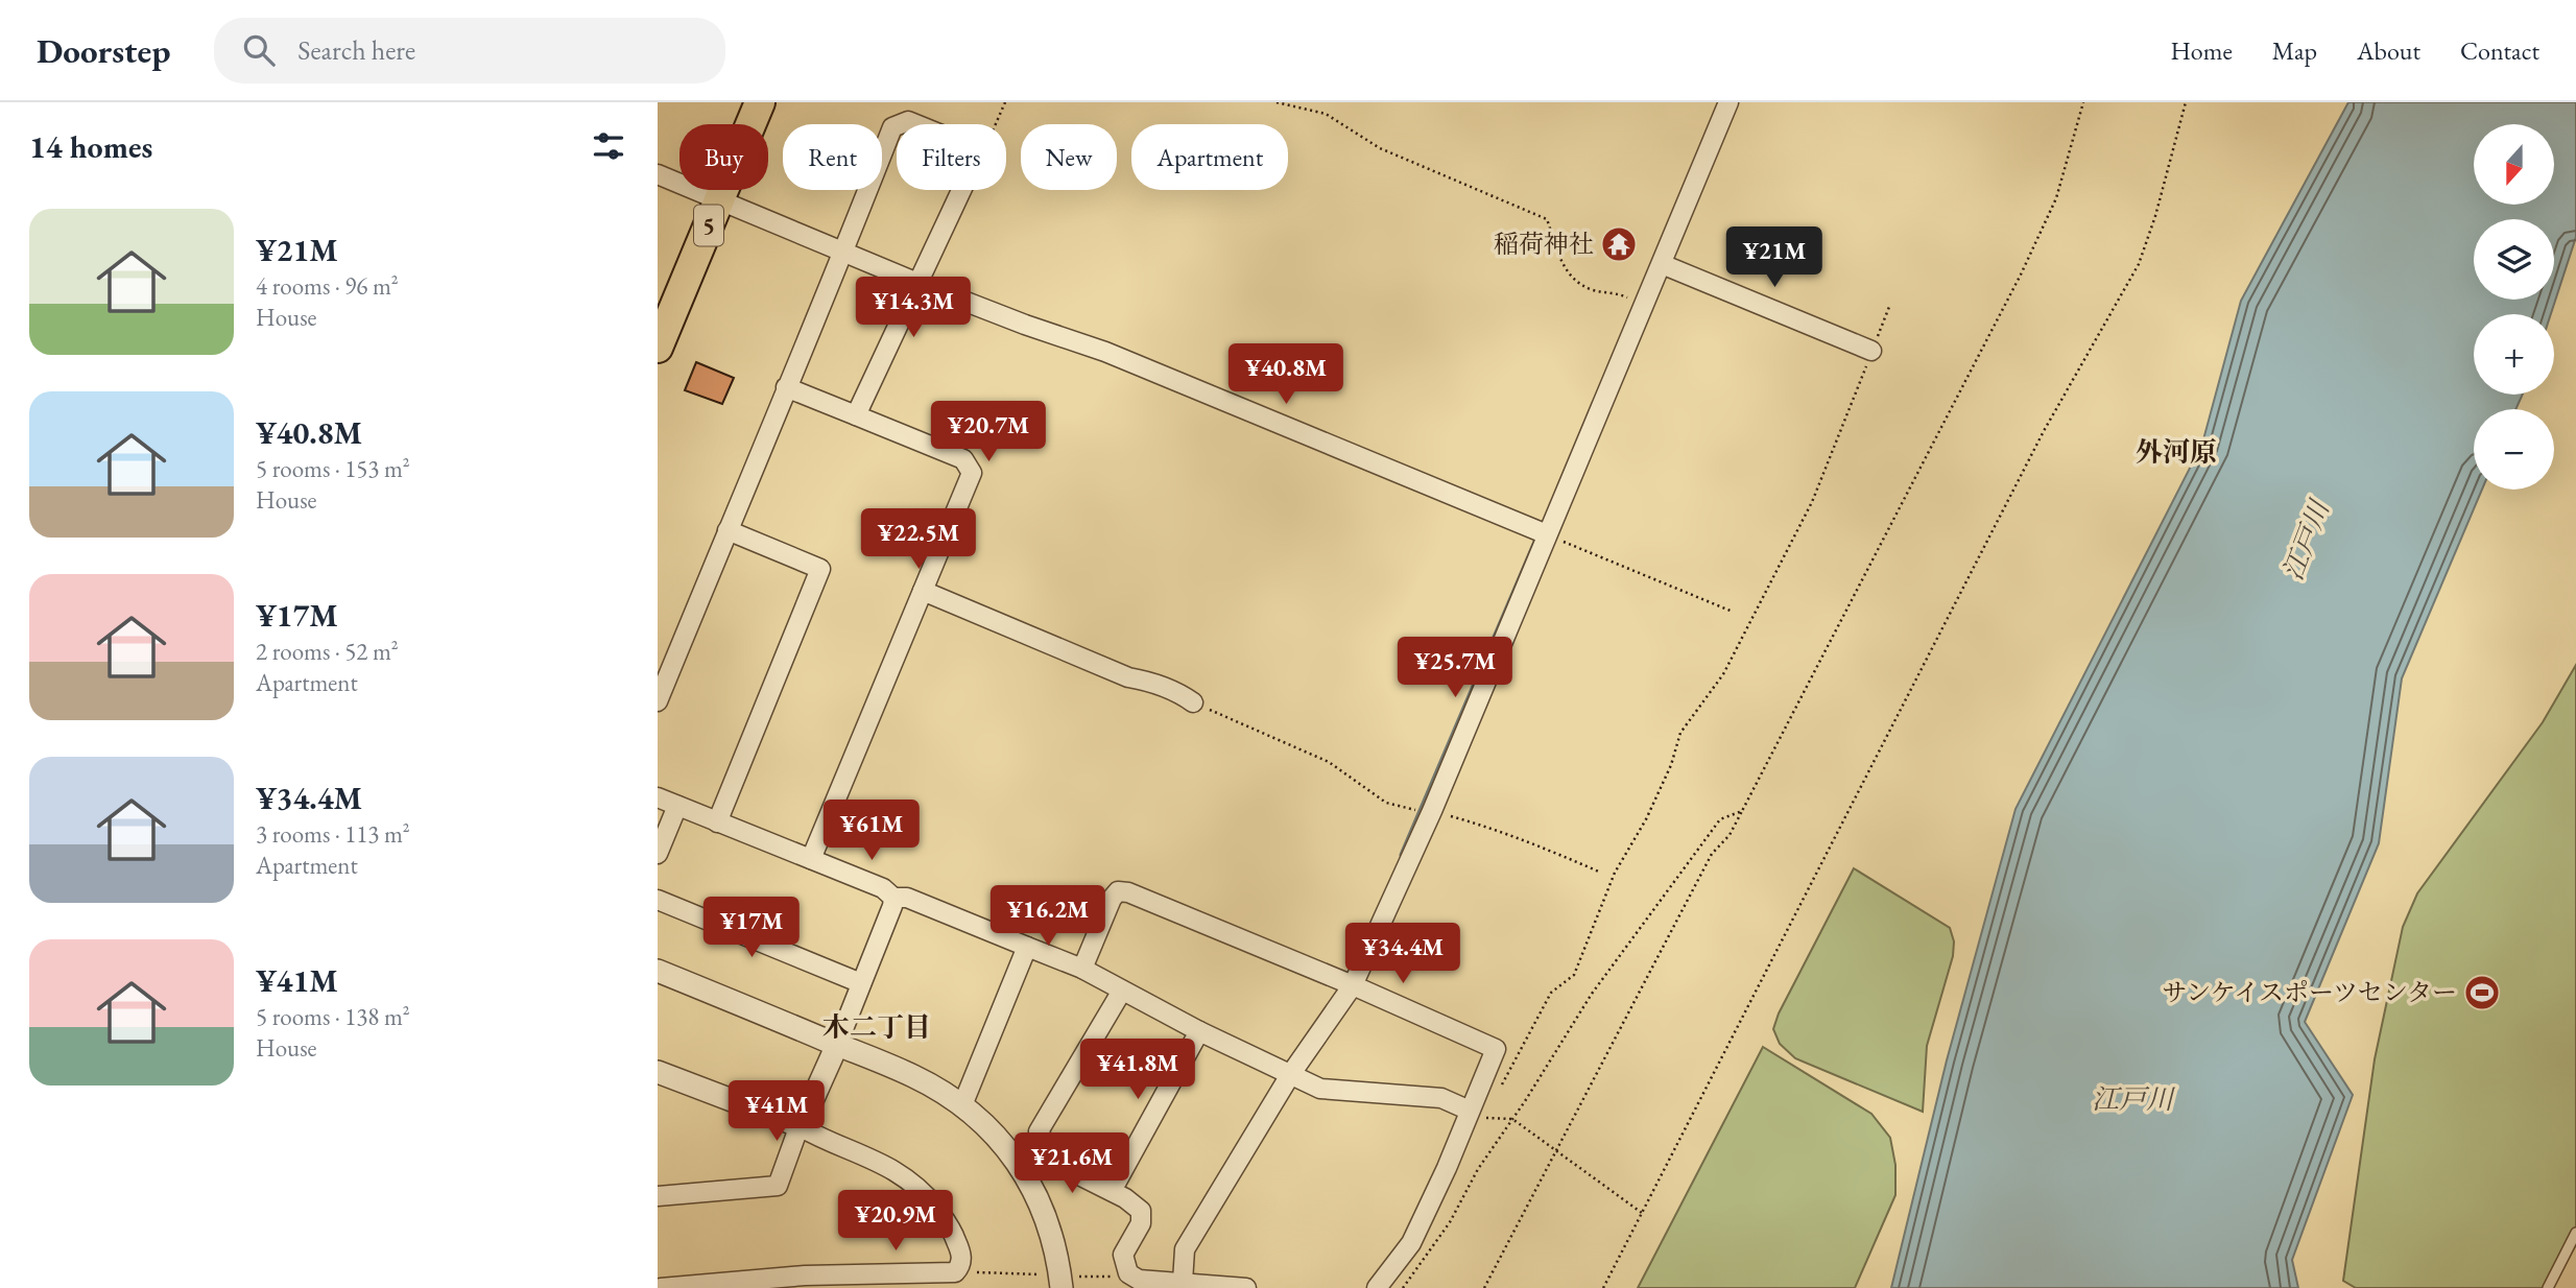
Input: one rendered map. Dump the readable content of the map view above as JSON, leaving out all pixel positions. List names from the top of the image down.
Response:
{
  "streets": {
    "main road": ["5"]
  },
  "districts": ["外河原", "木二丁目"],
  "water": ["江戸川"],
  "places": {
    "temple": ["稲荷神社"],
    "sports": ["サンケイスポーツセンター"]
  },
  "north": "bottom",
  "page": {
    "header": "Doorstep",
    "search": "Search here",
    "nav": [
      "Home",
      "Map",
      "About",
      "Contact"
    ],
    "heading": "14 homes",
    "map_buttons": ["+", "−"],
    "chip": [
      "Buy",
      "Rent",
      "Filters",
      "New",
      "Apartment"
    ],
    "list": [
      {
        "name": "¥21M",
        "note": "4 rooms · 96 m² · House"
      },
      {
        "name": "¥40.8M",
        "note": "5 rooms · 153 m² · House"
      },
      {
        "name": "¥17M",
        "note": "2 rooms · 52 m² · Apartment"
      },
      {
        "name": "¥34.4M",
        "note": "3 rooms · 113 m² · Apartment"
      },
      {
        "name": "¥41M",
        "note": "5 rooms · 138 m² · House"
      }
    ],
    "price": [
      "¥21M",
      "¥14.3M",
      "¥40.8M",
      "¥20.7M",
      "¥22.5M",
      "¥25.7M",
      "¥61M",
      "¥16.2M",
      "¥17M",
      "¥34.4M",
      "¥41.8M",
      "¥41M",
      "¥21.6M",
      "¥20.9M"
    ]
  }
}
